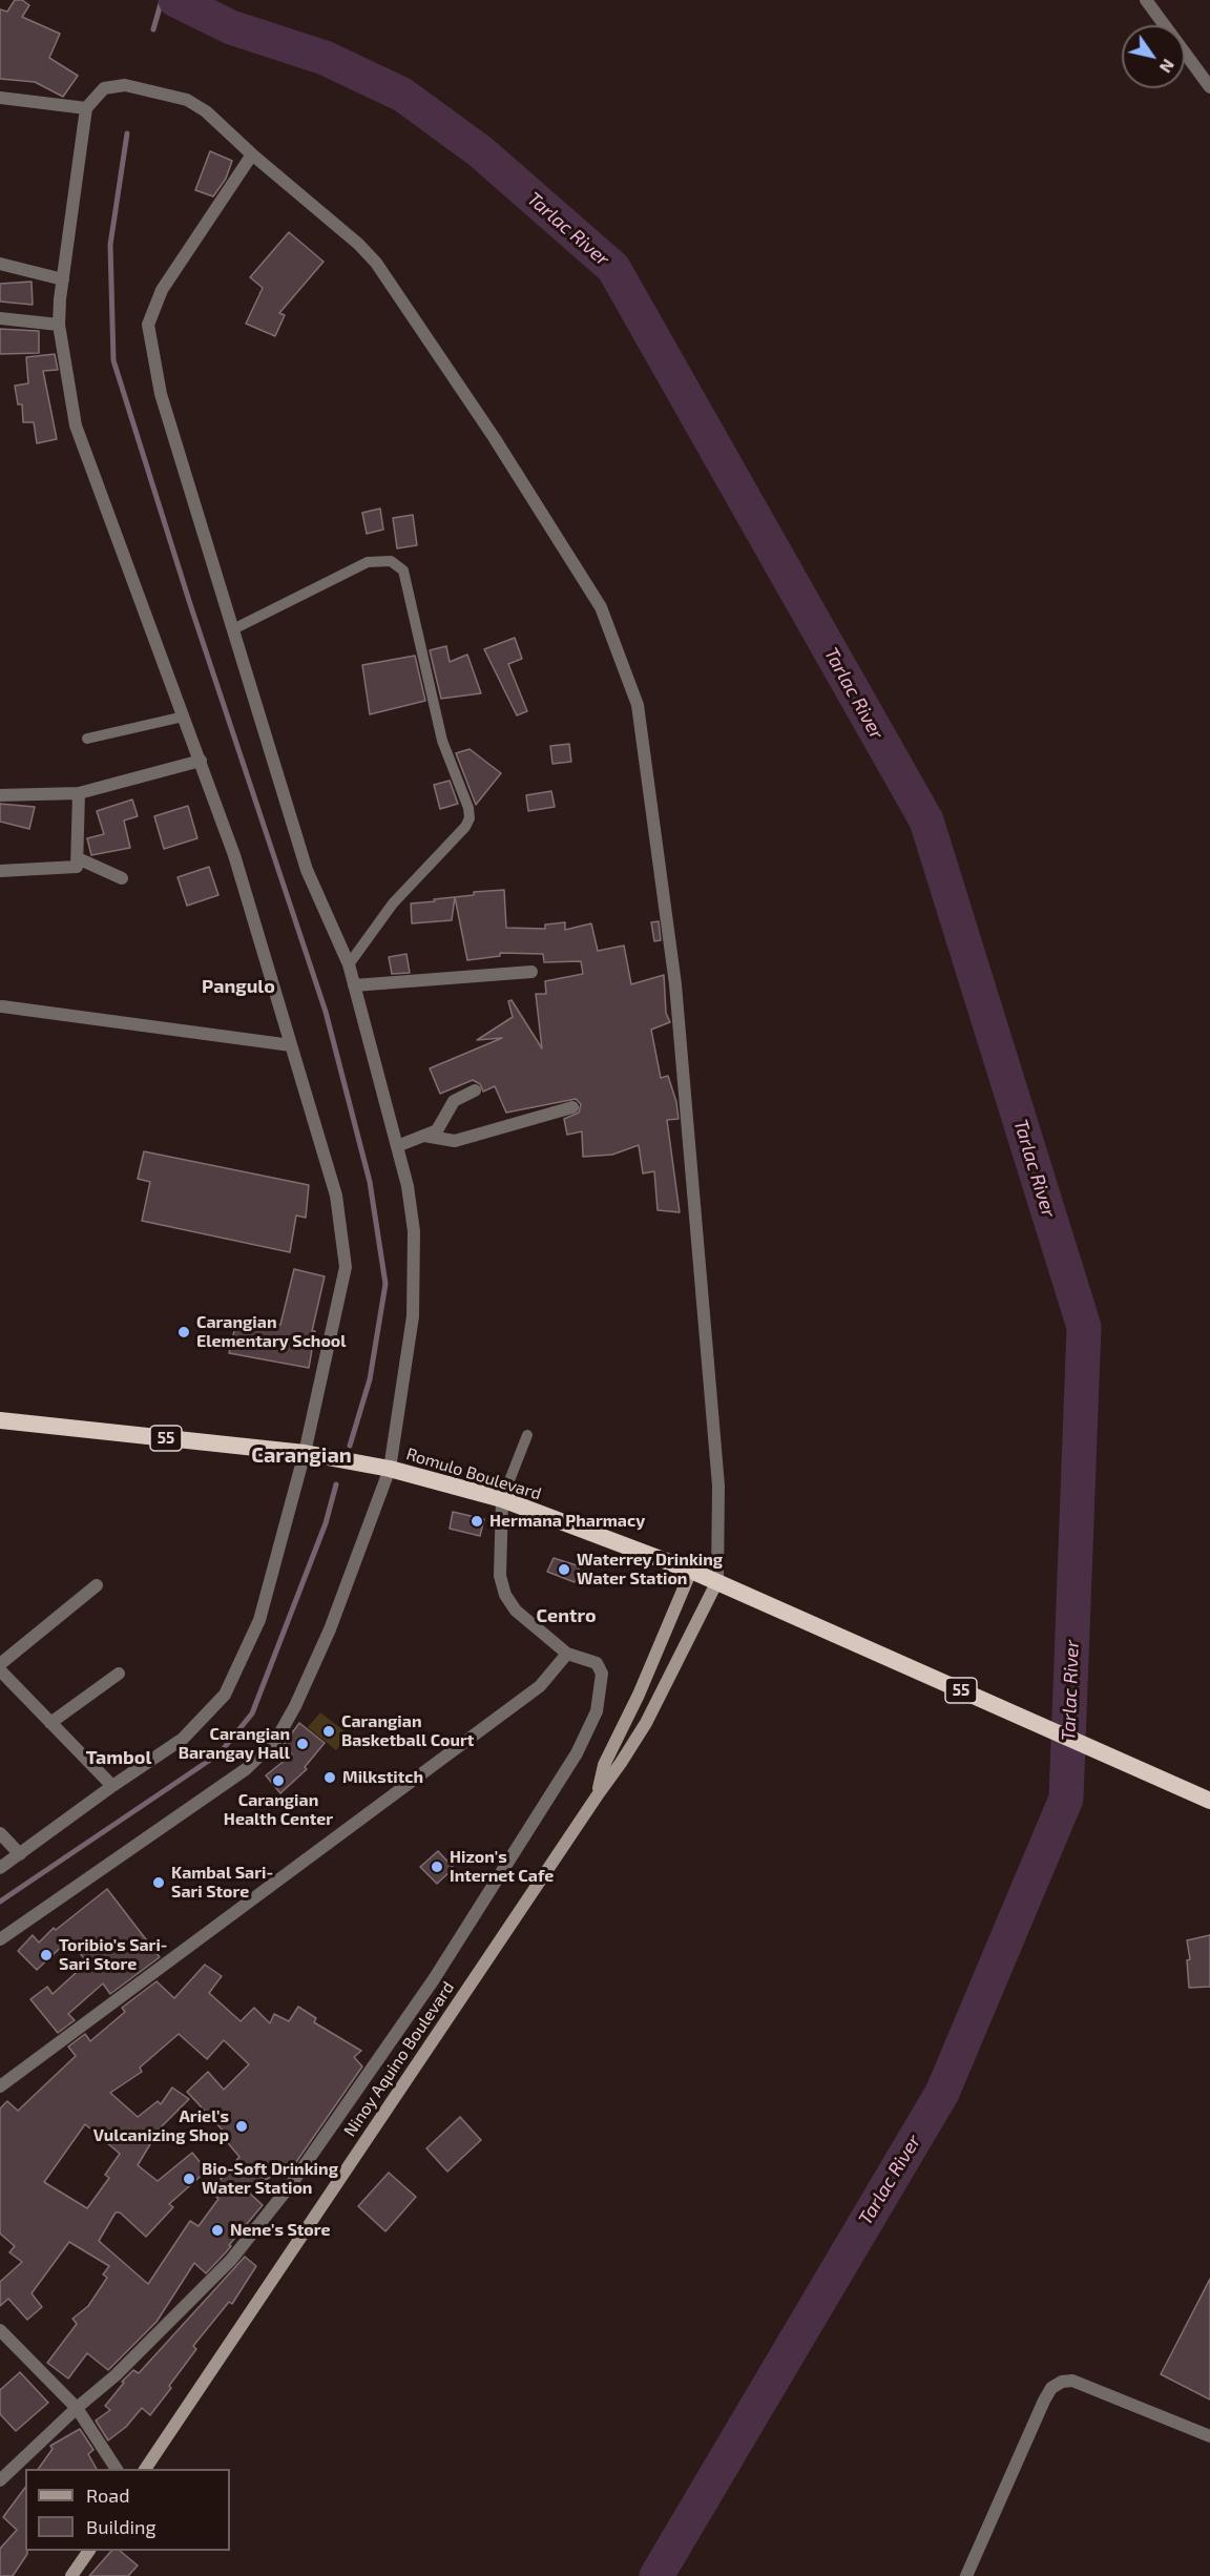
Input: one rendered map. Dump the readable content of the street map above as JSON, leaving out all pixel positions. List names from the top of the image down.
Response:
{
  "streets": {
    "highway": ["55", "Romulo Boulevard"],
    "main road": ["Ninoy Aquino Boulevard"]
  },
  "crossings": [
    ["Romulo Boulevard", "Ninoy Aquino Boulevard"]
  ],
  "districts": [
    "Pangulo",
    "Carangian",
    "Centro",
    "Tambol"
  ],
  "water": ["Tarlac River"],
  "places": [
    "Carangian Elementary School",
    "Hermana Pharmacy",
    "Waterrey Drinking Water Station",
    "Carangian Basketball Court",
    "Carangian Barangay Hall",
    "Milkstitch",
    "Carangian Health Center",
    "Hizon's Internet Cafe",
    "Kambal Sari- Sari Store",
    "Toribio's Sari- Sari Store",
    "Ariel's Vulcanizing Shop",
    "Bio-Soft Drinking Water Station",
    "Nene's Store"
  ],
  "legend": ["Road", "Building"],
  "north": "bottom right"
}
